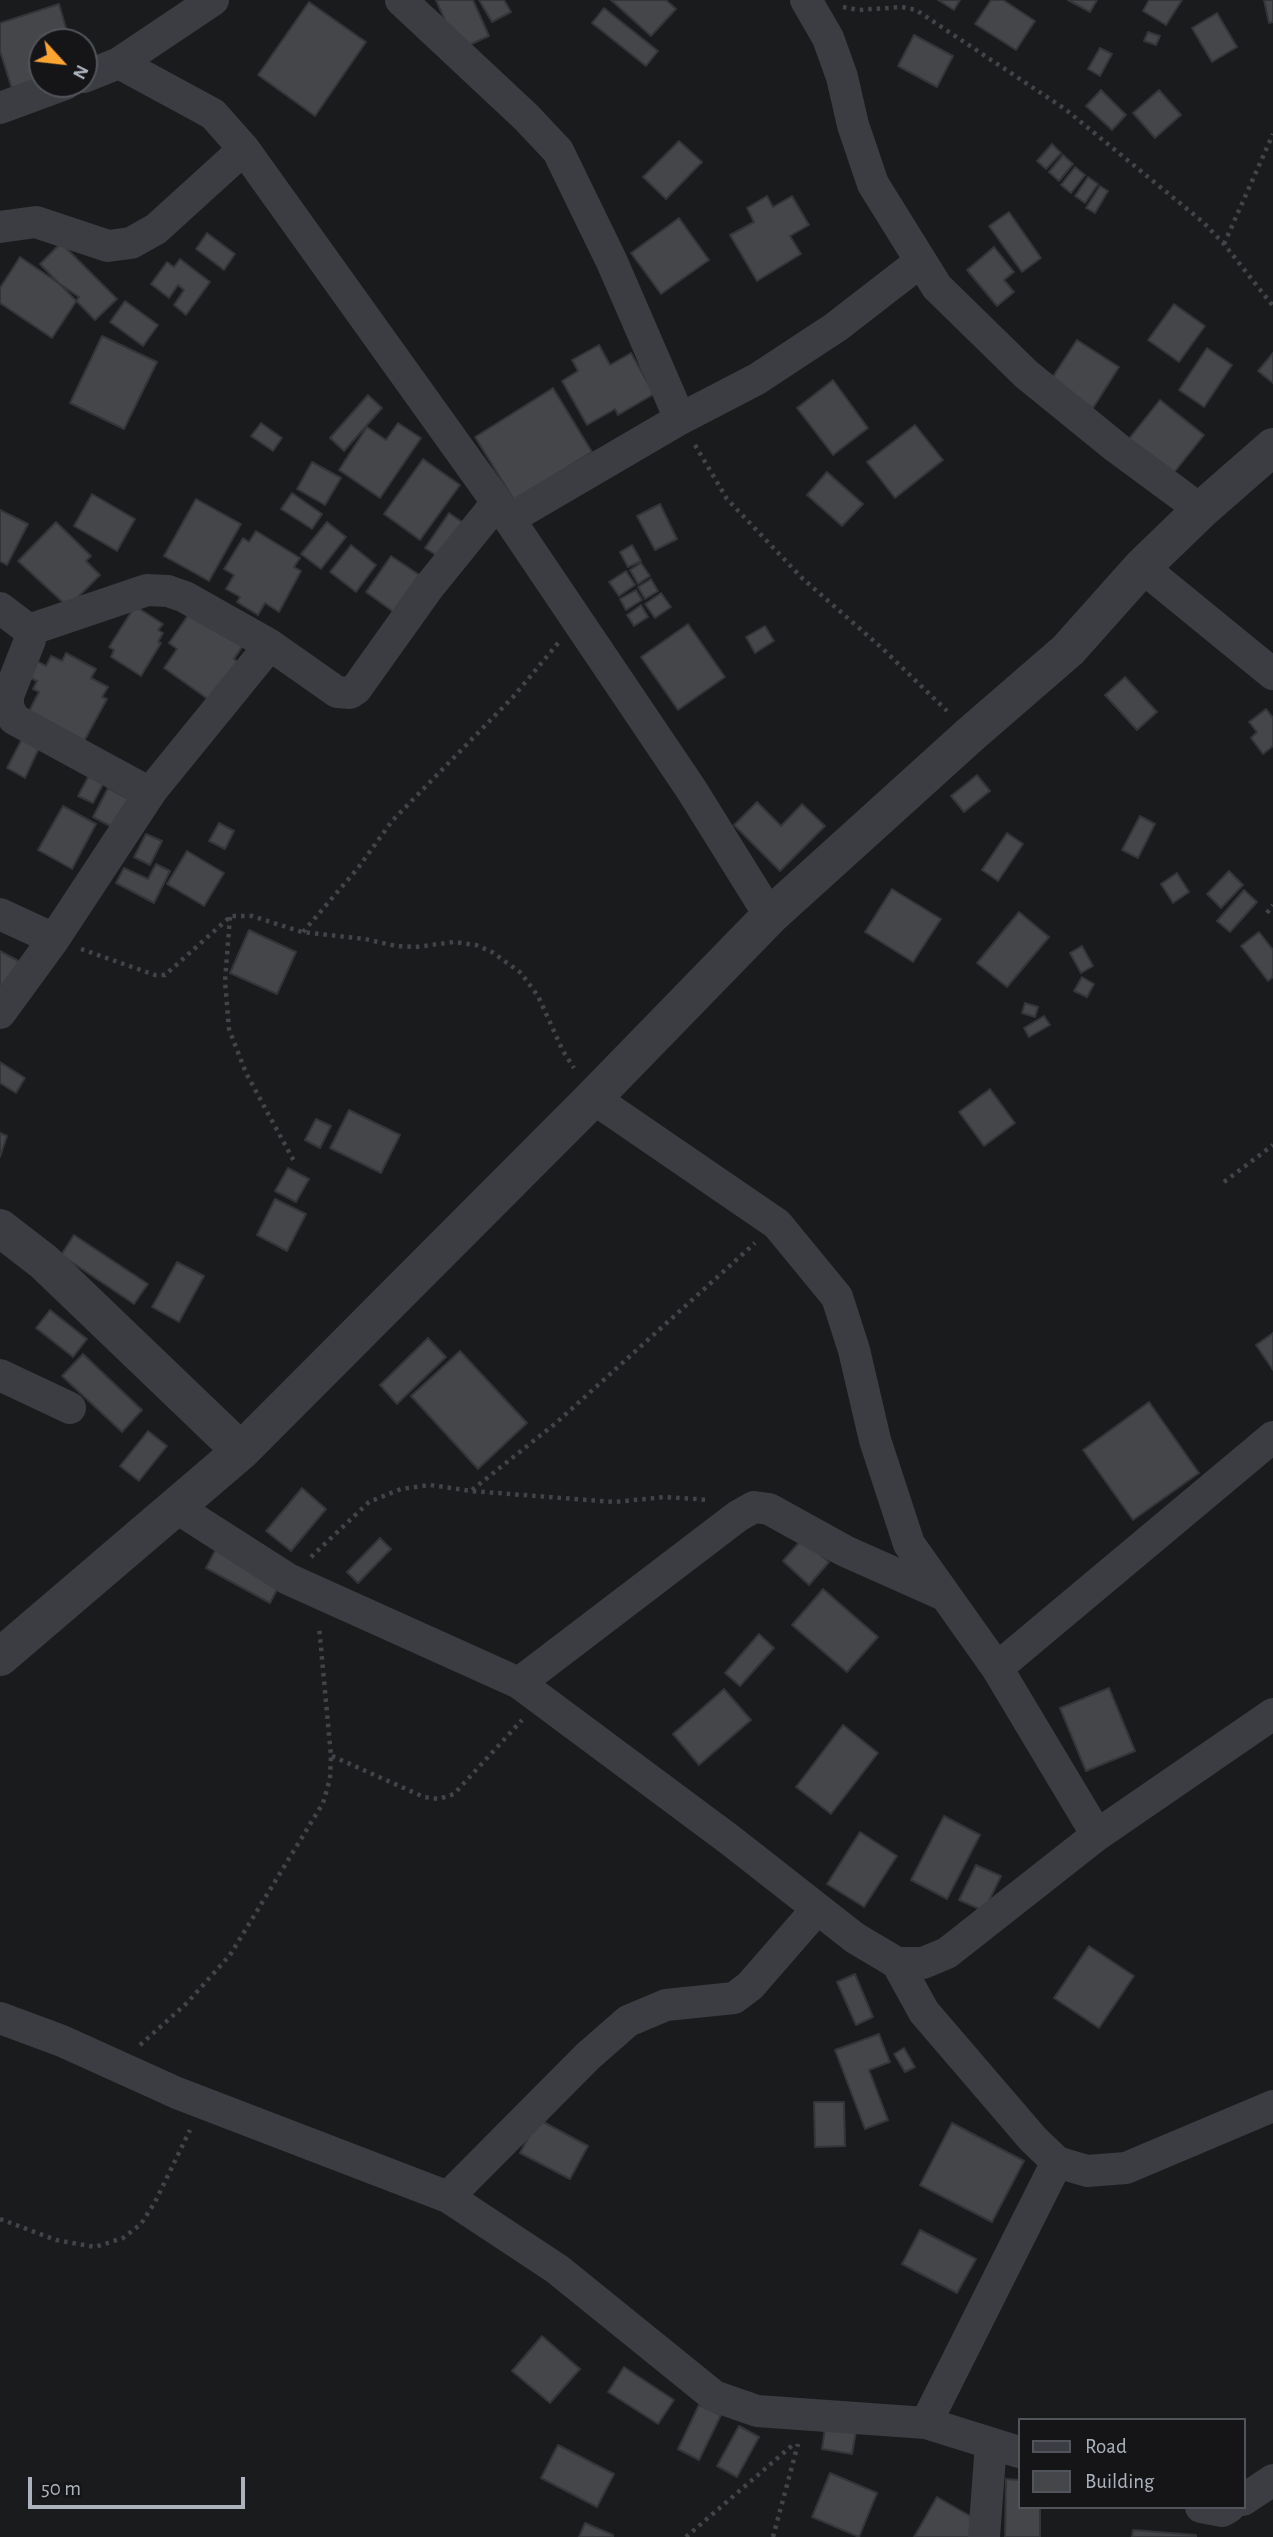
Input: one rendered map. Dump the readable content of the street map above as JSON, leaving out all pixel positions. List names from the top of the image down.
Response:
{
  "legend": ["Road", "Building"],
  "scale_bar": "50 m",
  "north": "bottom right"
}
